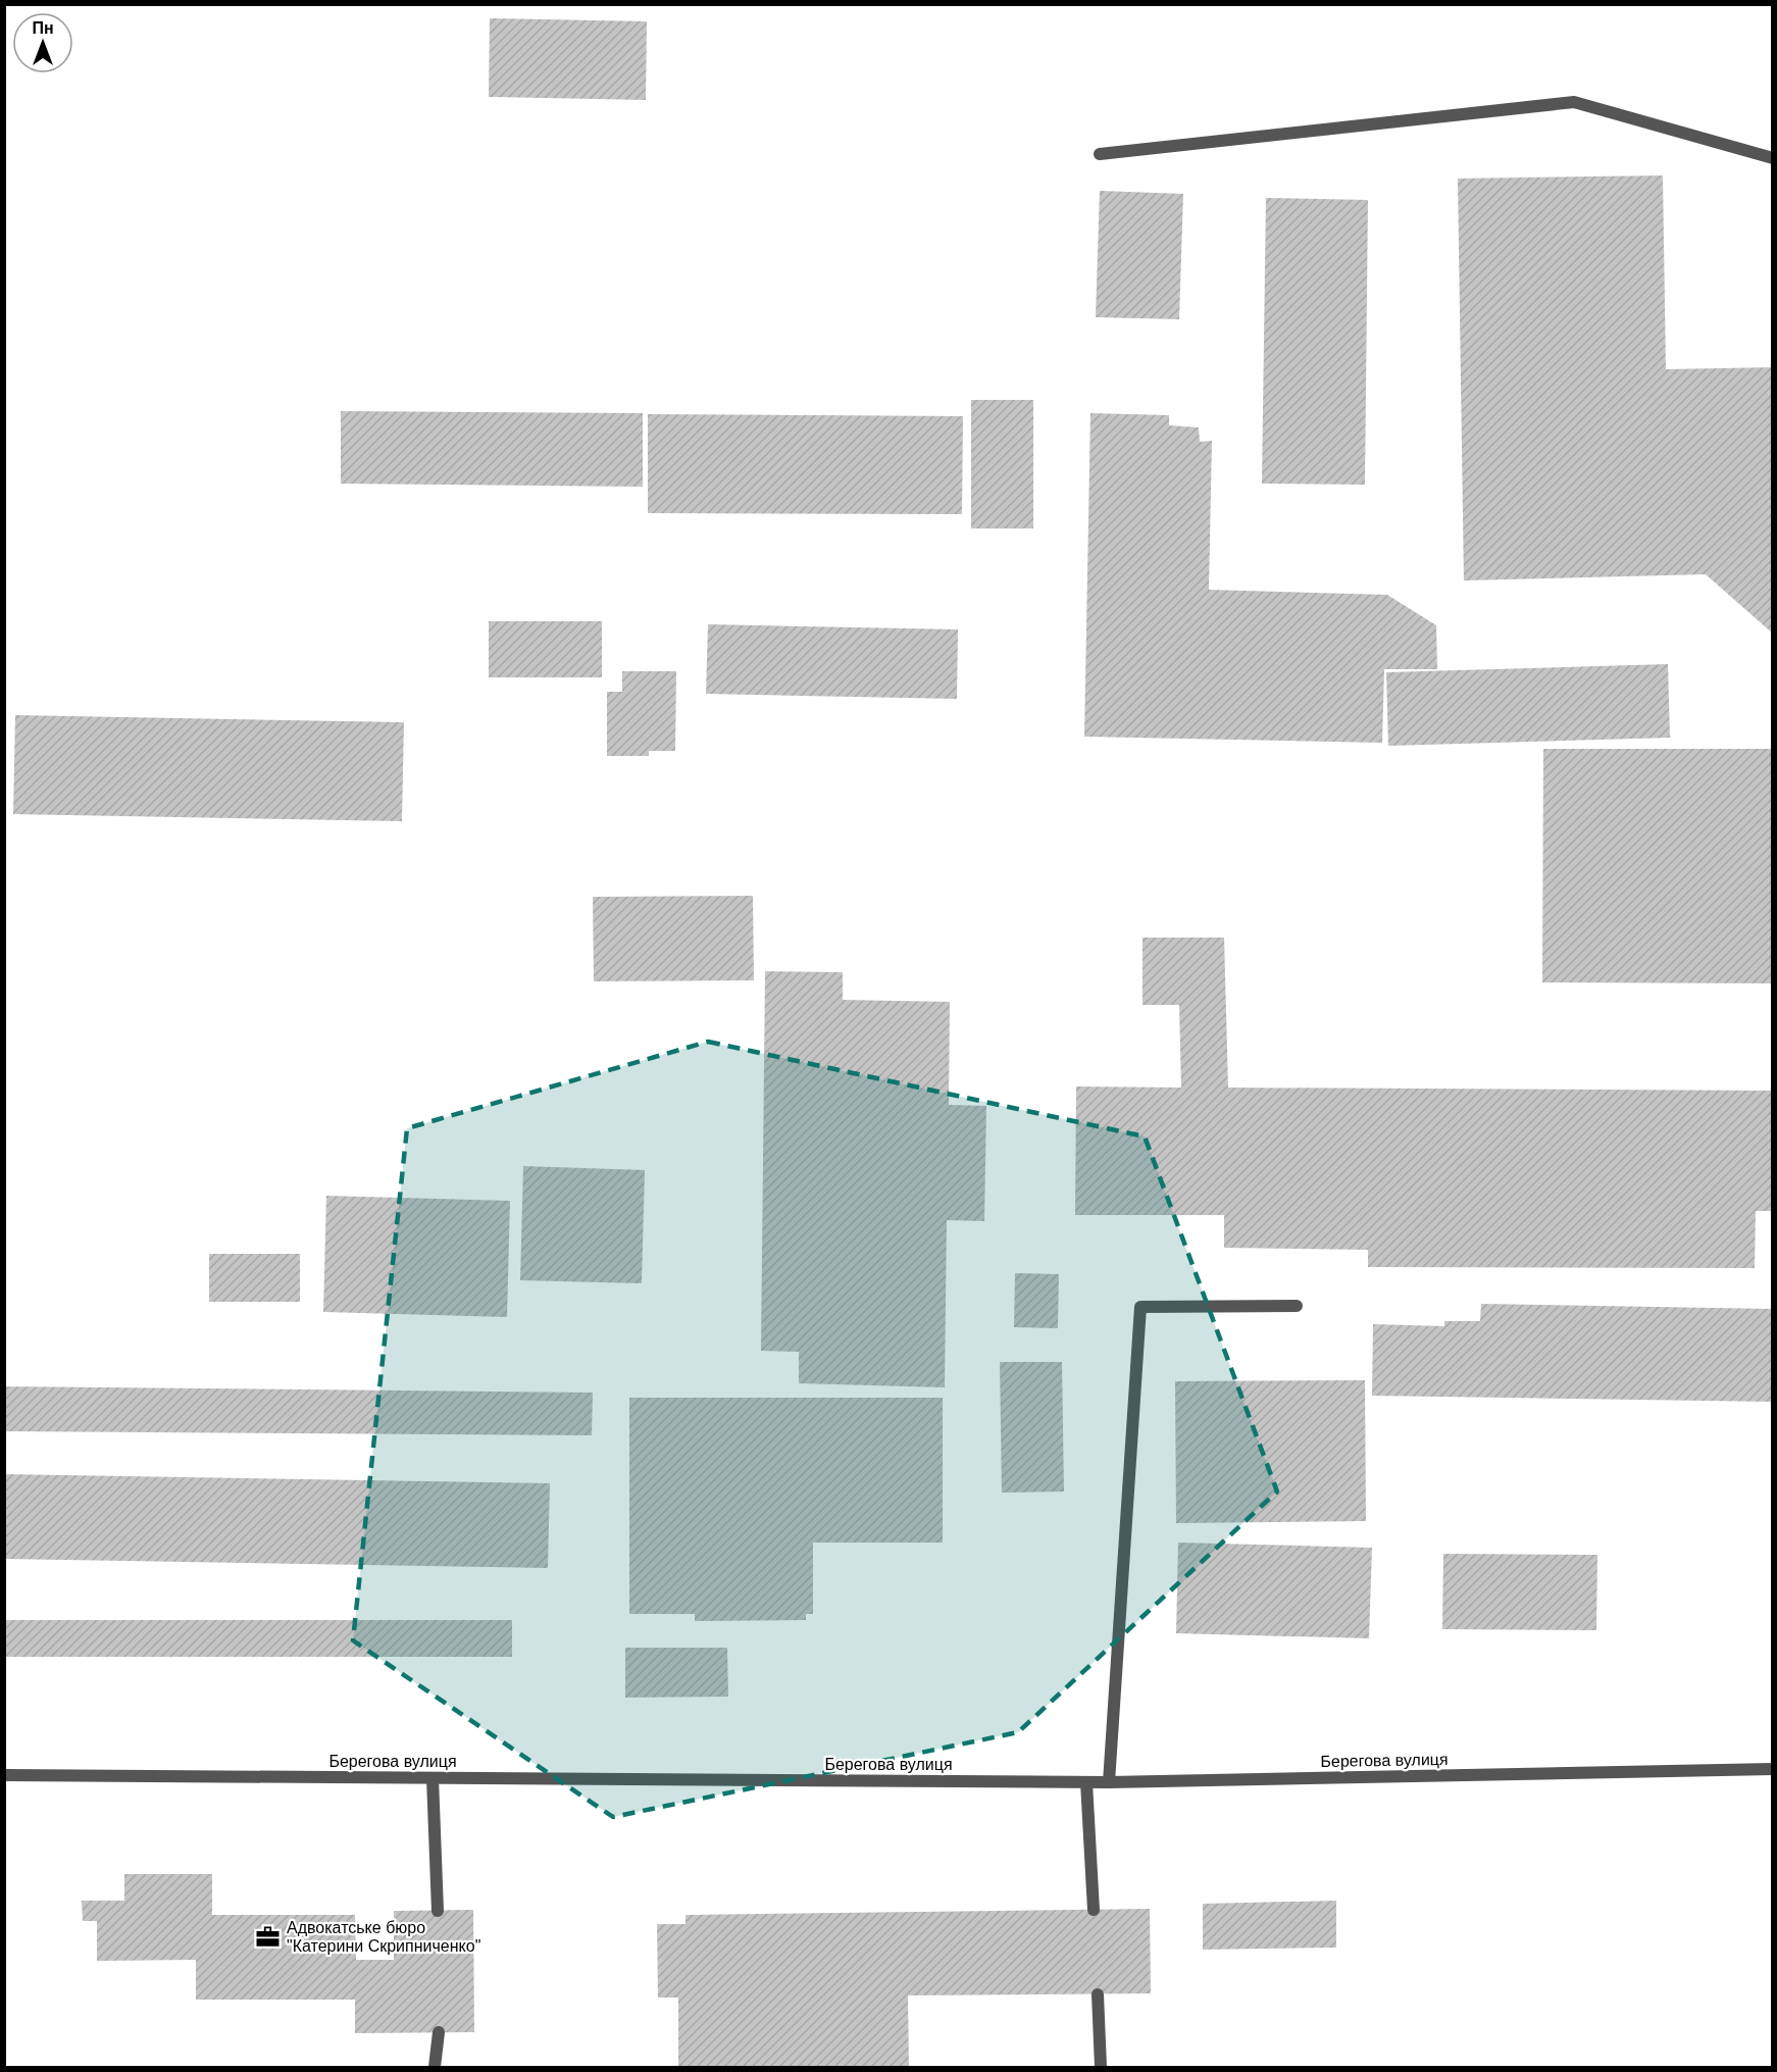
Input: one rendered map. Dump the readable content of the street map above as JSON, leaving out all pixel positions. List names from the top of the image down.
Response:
{
  "streets": {
    "street": ["Берегова вулиця"]
  },
  "places": {
    "office": ["Адвокатське бюро \"Катерини Скрипниченко\""]
  },
  "north": "top"
}
